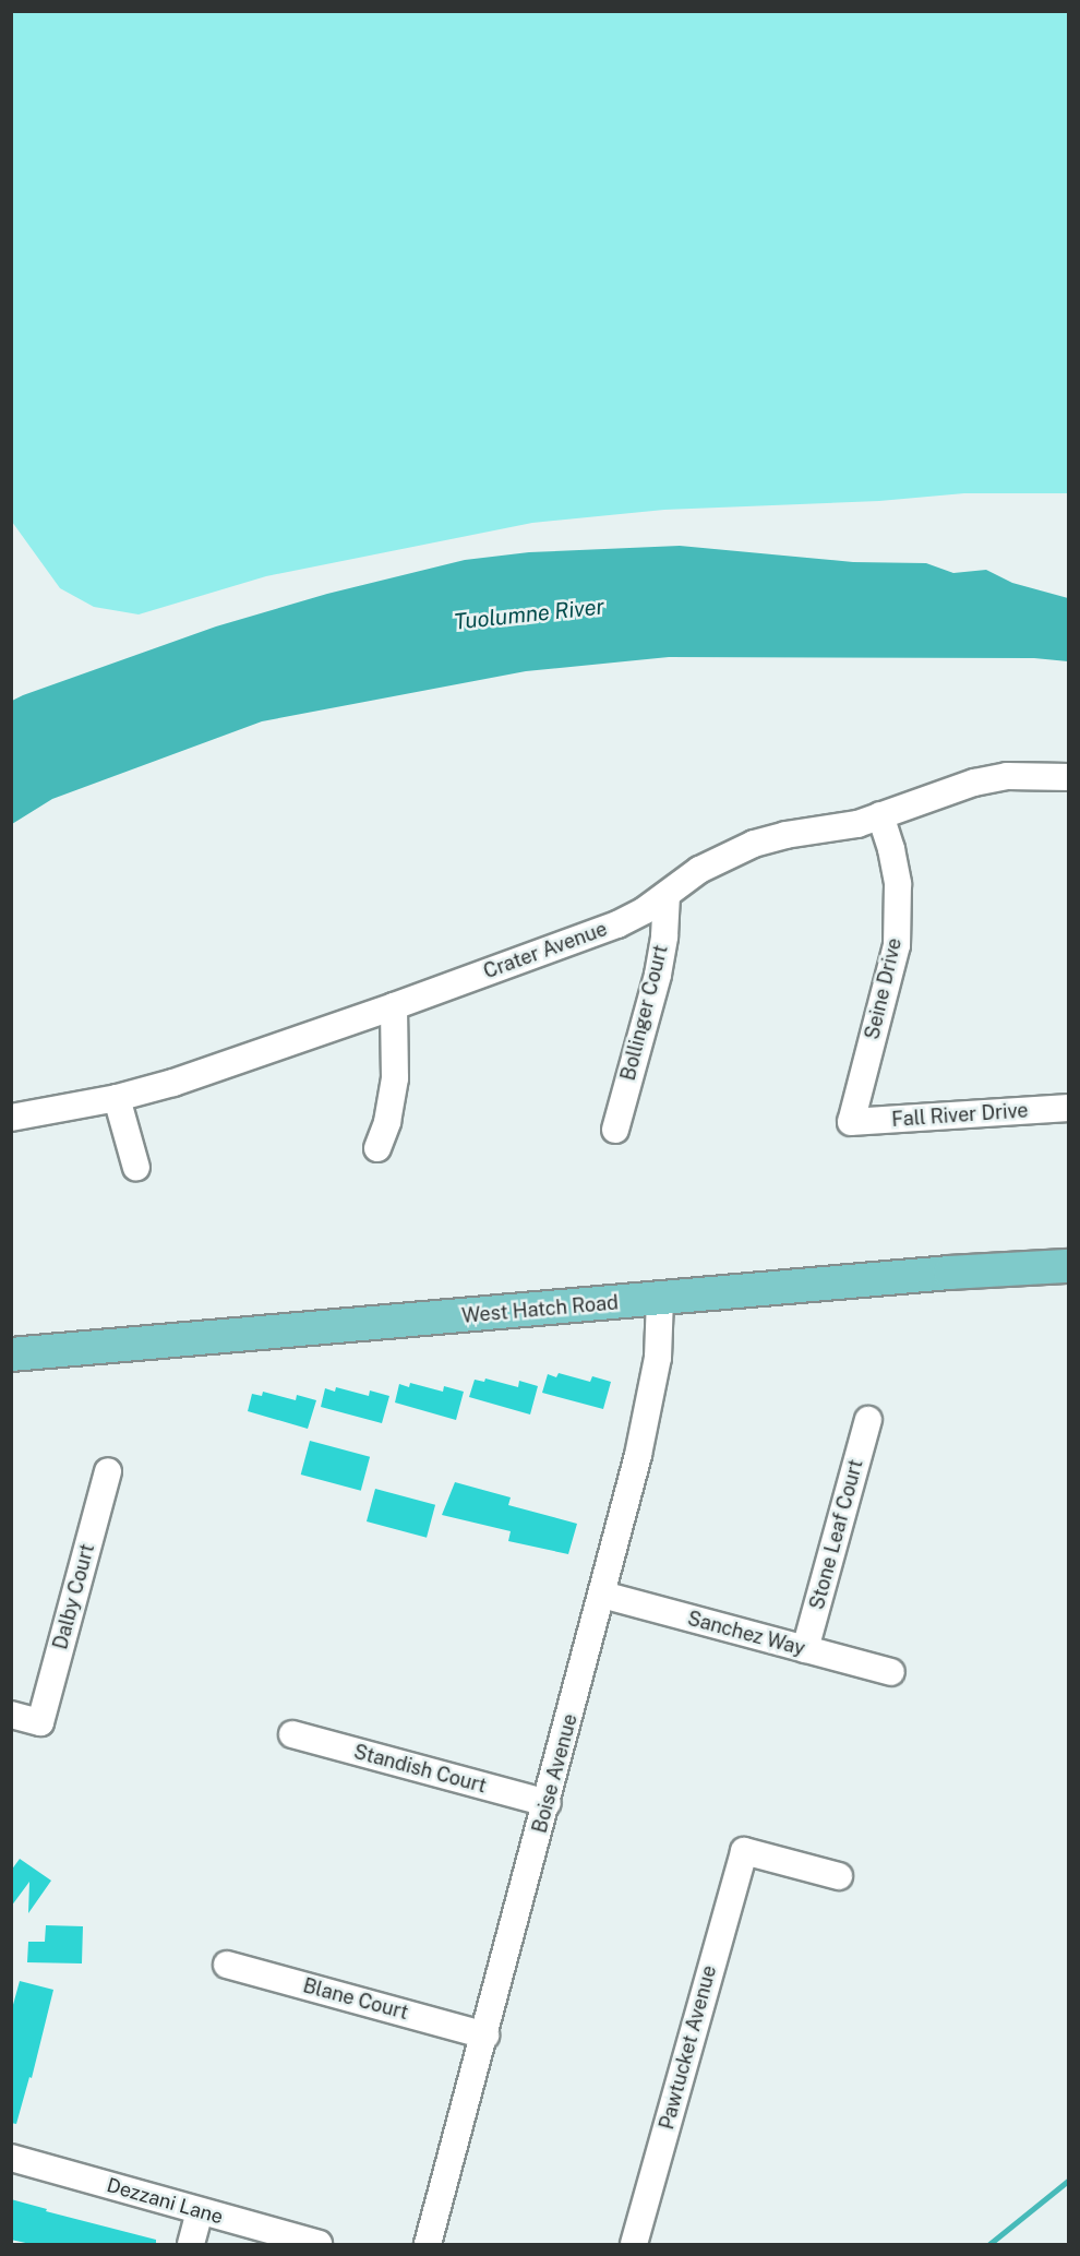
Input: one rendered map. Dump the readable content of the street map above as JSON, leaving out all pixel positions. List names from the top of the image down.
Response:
{
  "streets": {
    "main road": ["West Hatch Road"],
    "street": [
      "Crater Avenue",
      "Seine Drive",
      "Bollinger Court",
      "Fall River Drive",
      "Stone Leaf Court",
      "Dalby Court",
      "Sanchez Way",
      "Standish Court",
      "Boise Avenue",
      "Blane Court",
      "Pawtucket Avenue",
      "Dezzani Lane"
    ]
  },
  "crossings": [
    ["Crater Avenue", "Seine Drive"],
    ["Crater Avenue", "Bollinger Court"],
    ["Seine Drive", "Fall River Drive"],
    ["West Hatch Road", "Boise Avenue"],
    ["Stone Leaf Court", "Sanchez Way"],
    ["Sanchez Way", "Boise Avenue"],
    ["Standish Court", "Boise Avenue"],
    ["Boise Avenue", "Blane Court"]
  ],
  "water": ["Tuolumne River"]
}
